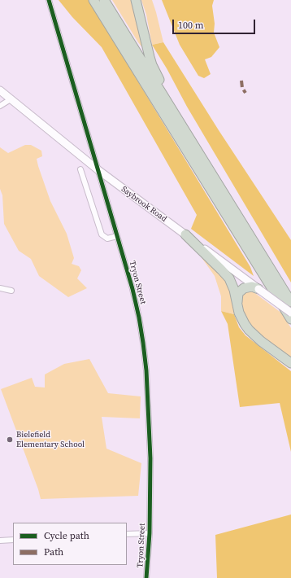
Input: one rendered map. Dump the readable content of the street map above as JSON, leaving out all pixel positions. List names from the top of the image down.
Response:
{
  "streets": {
    "main road": ["Saybrook Road"],
    "street": ["Tryon Street"]
  },
  "crossings": [
    ["Saybrook Road", "Tryon Street"]
  ],
  "places": ["Bielefield Elementary School"],
  "legend": ["Cycle path", "Path"],
  "scale_bar": "100 m"
}
